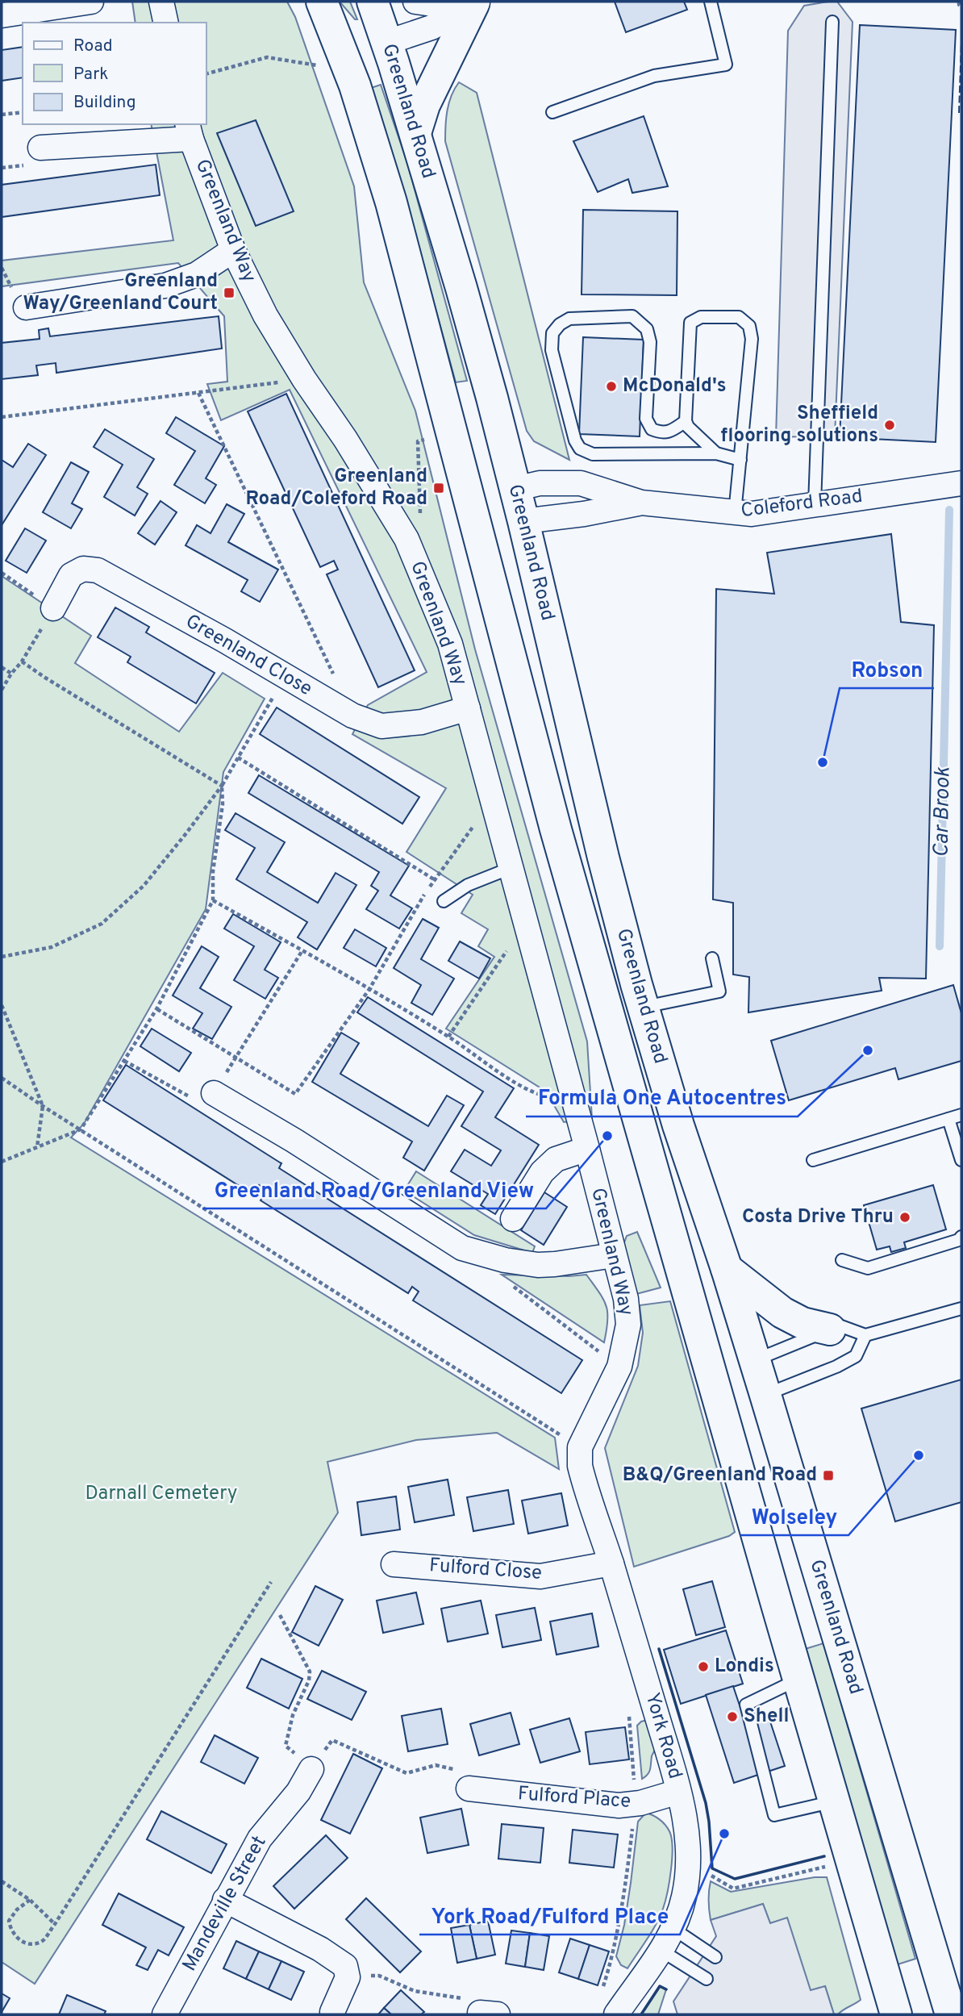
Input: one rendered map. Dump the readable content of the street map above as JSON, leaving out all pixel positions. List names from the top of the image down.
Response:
{
  "streets": {
    "highway": ["Greenland Road"],
    "street": [
      "Greenland Way",
      "Coleford Road",
      "Greenland Close",
      "Fulford Close",
      "York Road",
      "Fulford Place",
      "Mandeville Street"
    ]
  },
  "crossings": [
    ["Greenland Road", "Coleford Road"],
    ["Greenland Way", "Greenland Close"],
    ["Greenland Way", "York Road"],
    ["Fulford Close", "York Road"],
    ["York Road", "Fulford Place"]
  ],
  "water": ["Car Brook"],
  "parks": ["Darnall Cemetery"],
  "places": {
    "transit": ["Greenland Way/Greenland Court", "Greenland Road/Coleford Road", "B&Q/Greenland Road"],
    "other": [
      "McDonald's",
      "Sheffield flooring solutions",
      "Robson",
      "Formula One Autocentres",
      "Greenland Road/Greenland View",
      "Costa Drive Thru",
      "Wolseley",
      "Londis",
      "Shell",
      "York Road/Fulford Place"
    ]
  },
  "legend": ["Road", "Park", "Building"]
}
